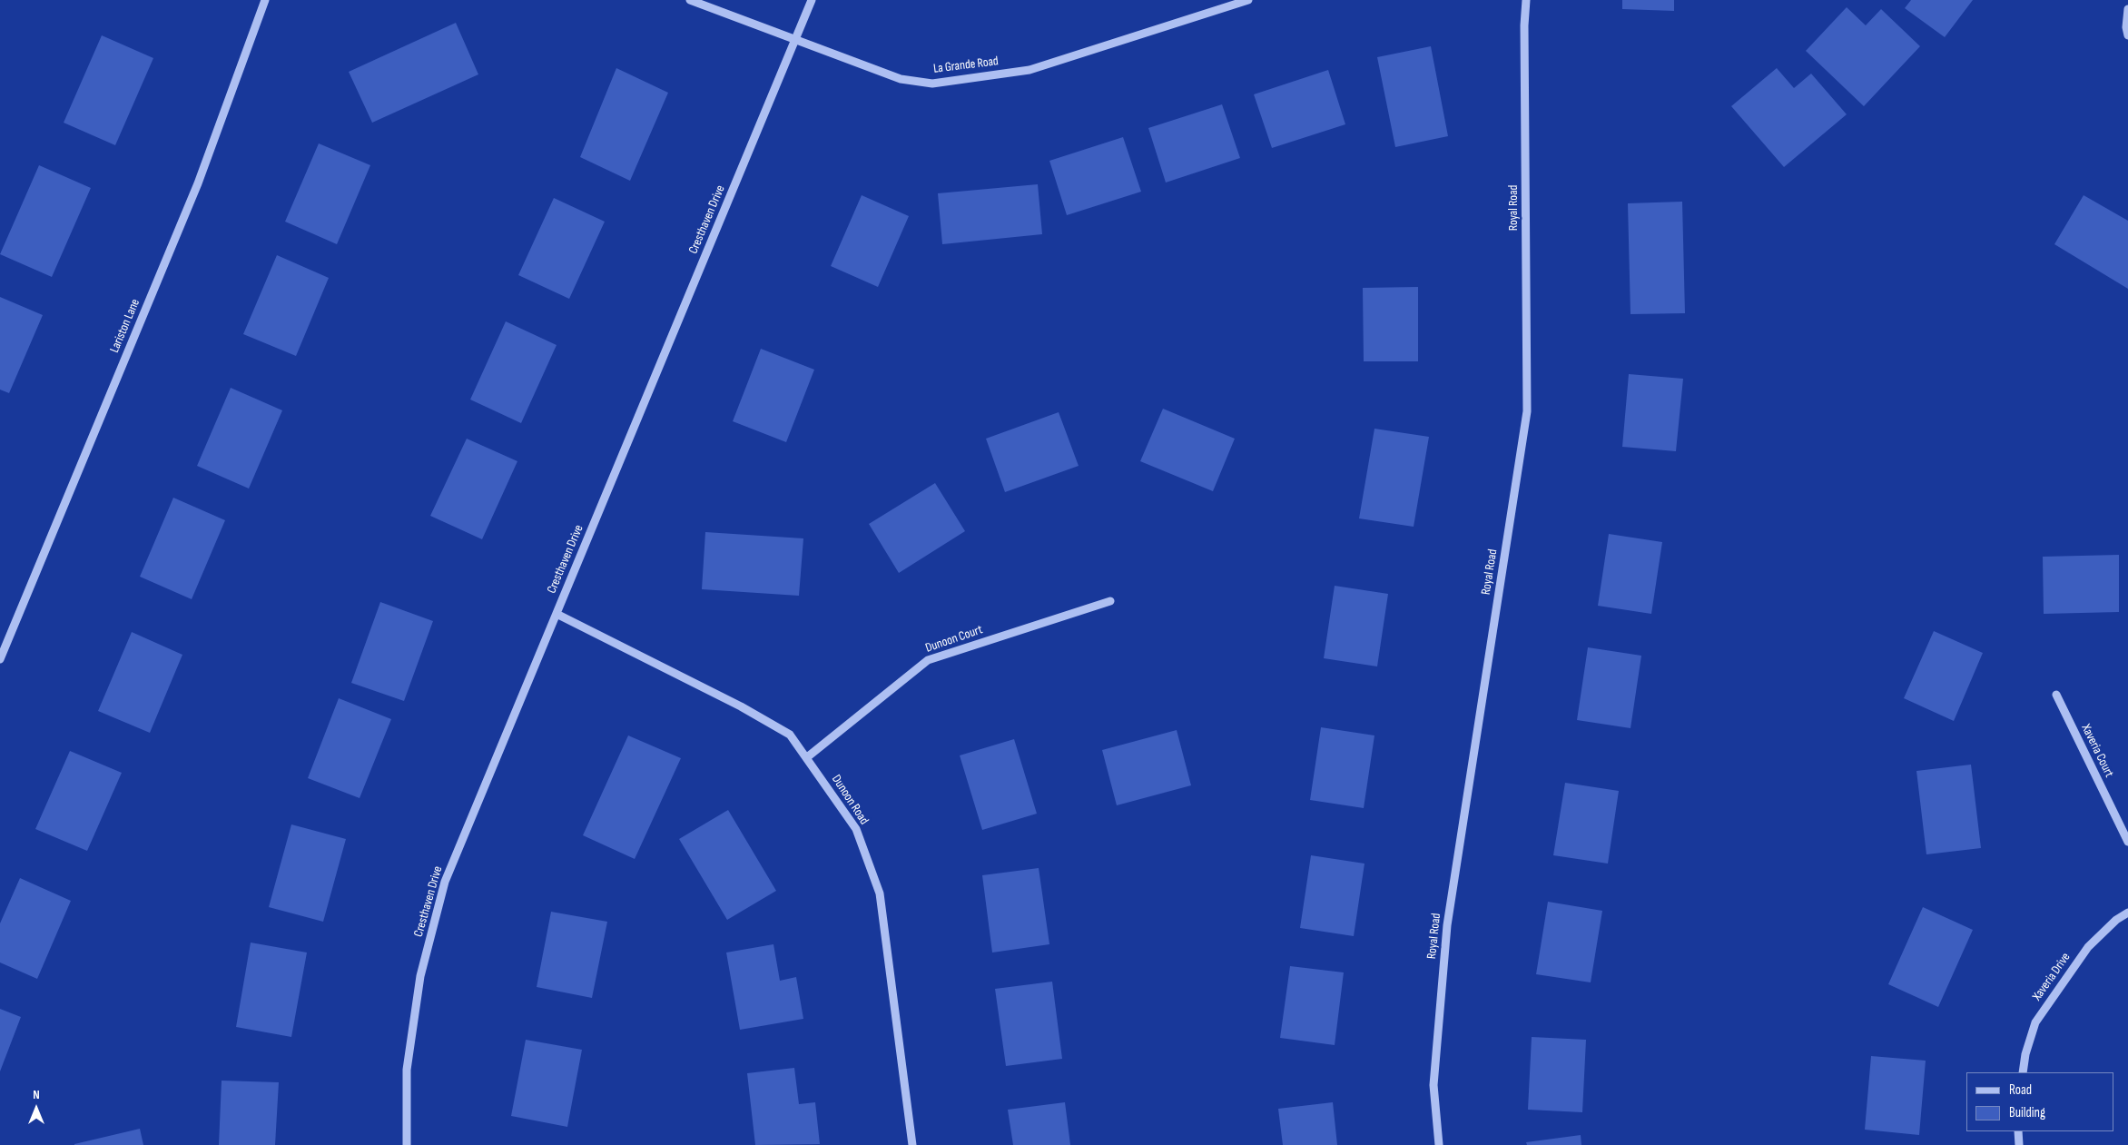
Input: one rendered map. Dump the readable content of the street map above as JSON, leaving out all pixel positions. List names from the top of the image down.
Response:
{
  "streets": {
    "street": [
      "La Grande Road",
      "Royal Road",
      "Cresthaven Drive",
      "Lariston Lane",
      "Dunoon Court",
      "Xaveria Court",
      "Dunoon Road",
      "Xaveria Drive"
    ]
  },
  "crossings": [
    ["La Grande Road", "Cresthaven Drive"],
    ["Cresthaven Drive", "Dunoon Road"],
    ["Dunoon Court", "Dunoon Road"]
  ],
  "legend": ["Road", "Building"],
  "north": "top"
}
